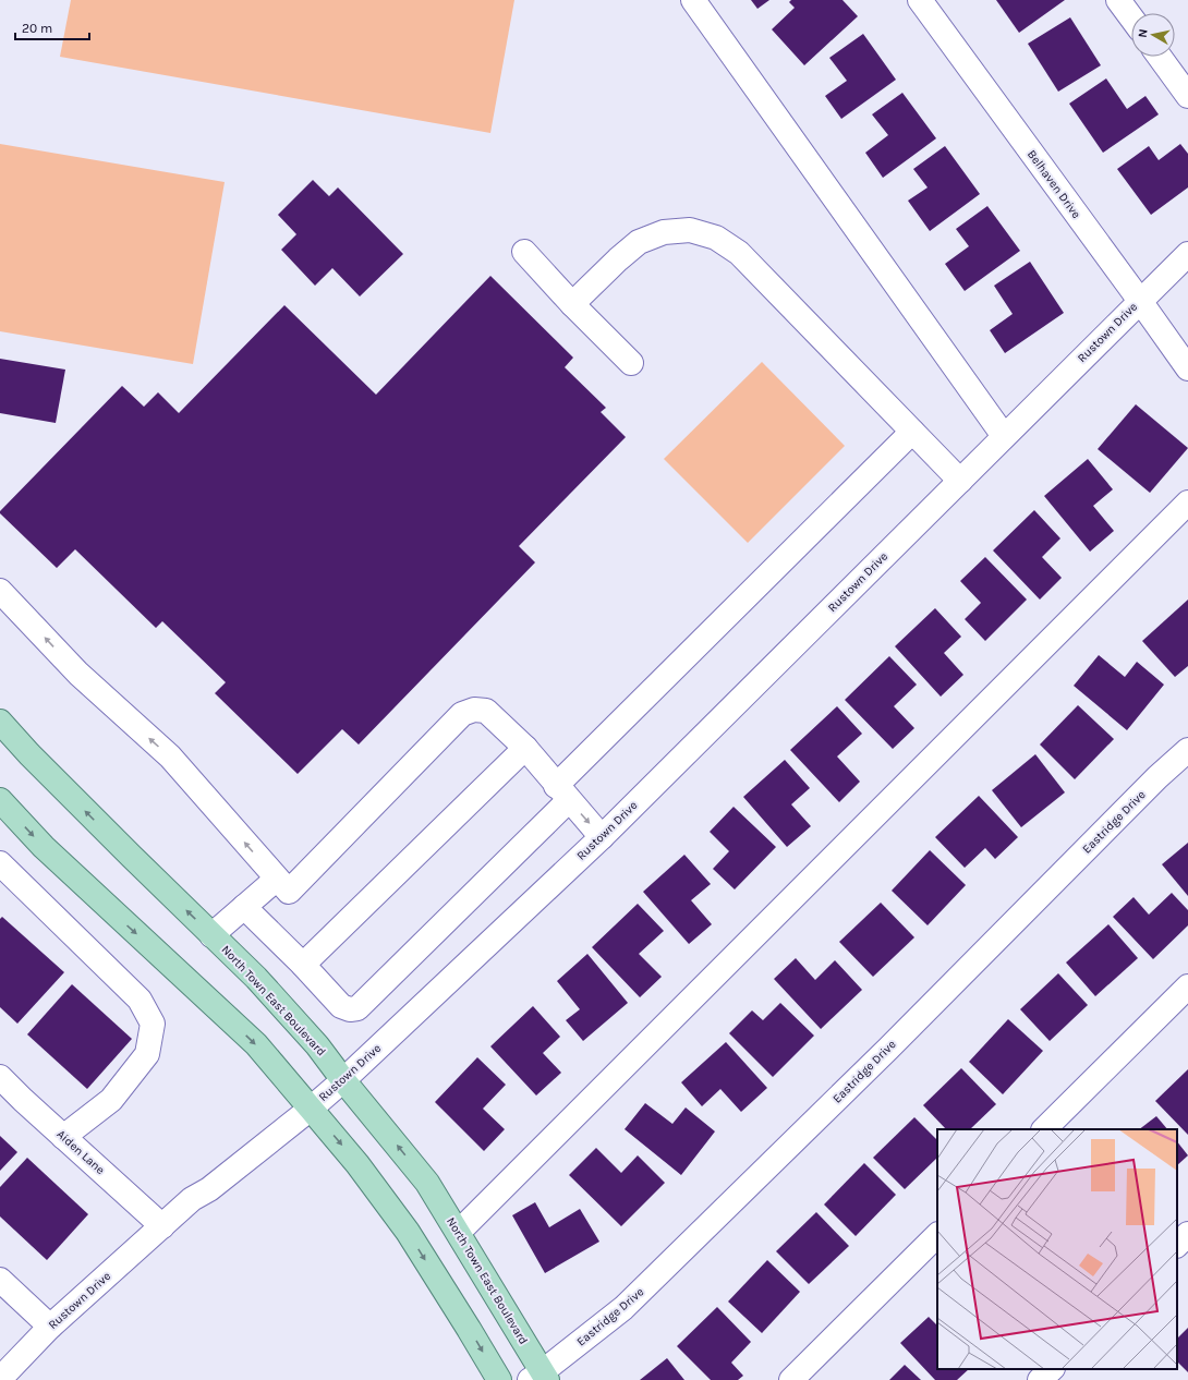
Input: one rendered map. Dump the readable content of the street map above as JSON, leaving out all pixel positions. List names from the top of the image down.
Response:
{
  "streets": {
    "main road": ["North Town East Boulevard"],
    "street": [
      "Belhaven Drive",
      "Rustown Drive",
      "Eastridge Drive",
      "Aiden Lane"
    ]
  },
  "crossings": [
    ["Belhaven Drive", "Rustown Drive"],
    ["Rustown Drive", "North Town East Boulevard"],
    ["Rustown Drive", "Aiden Lane"],
    ["Eastridge Drive", "North Town East Boulevard"]
  ],
  "scale_bar": "20 m",
  "north": "left"
}
